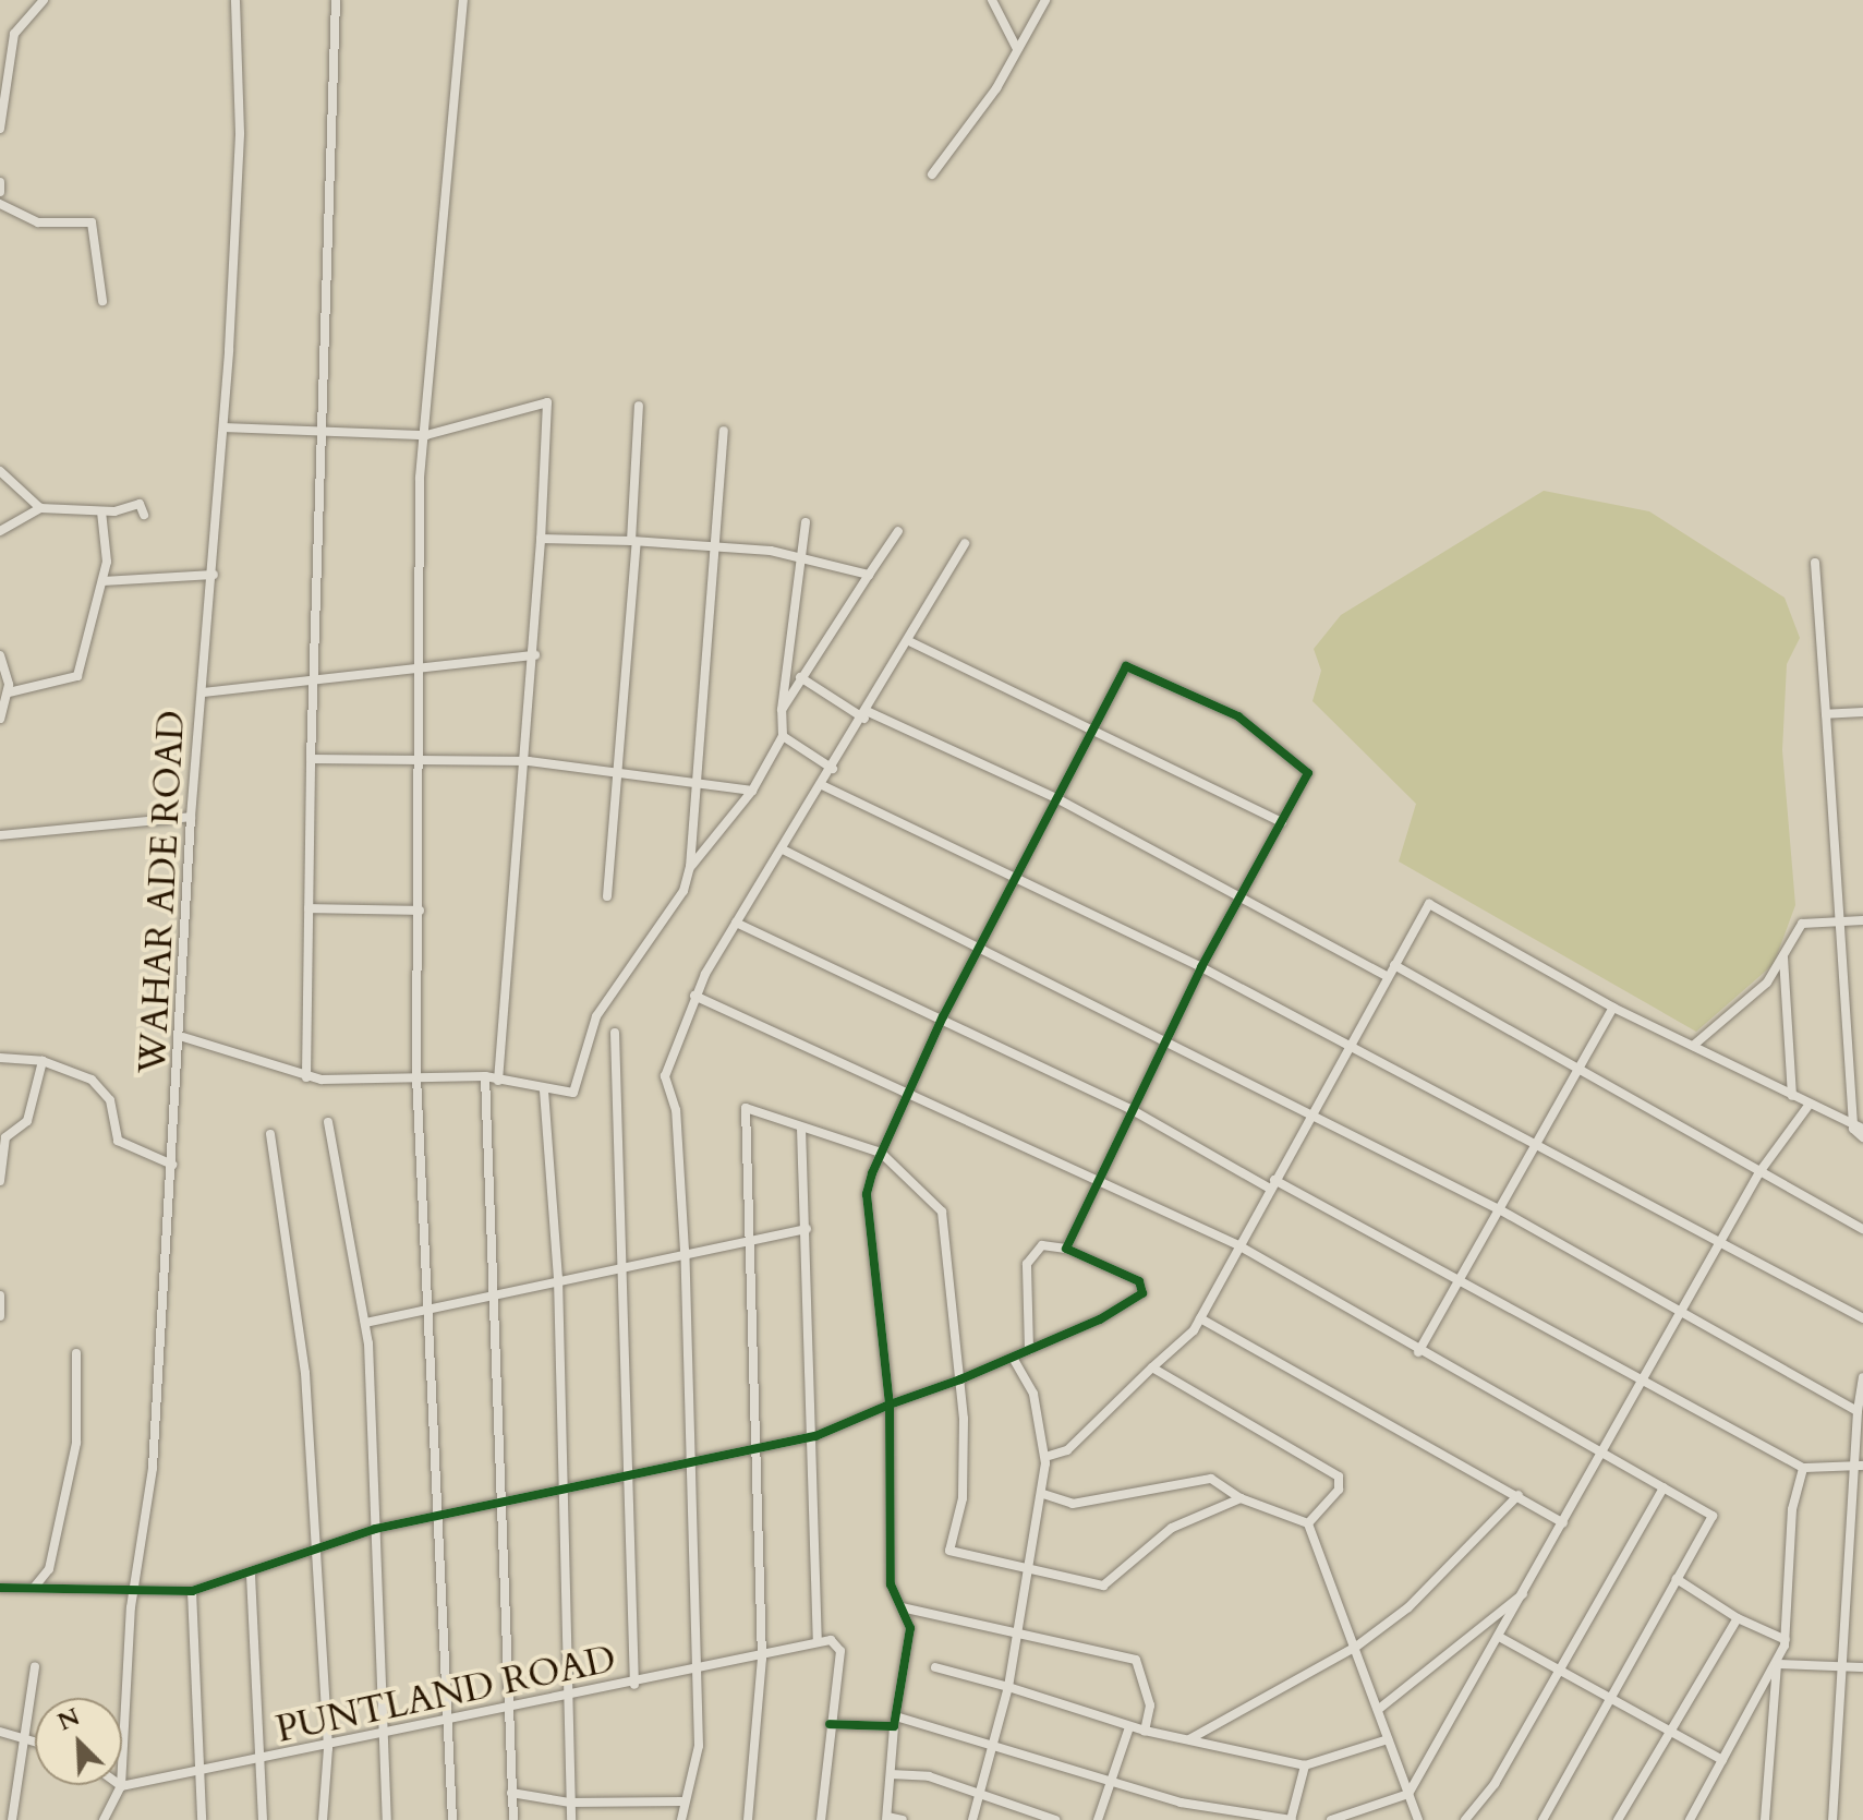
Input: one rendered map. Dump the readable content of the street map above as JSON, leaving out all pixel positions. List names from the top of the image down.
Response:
{
  "streets": {
    "street": ["WAHAR ADE ROAD", "PUNTLAND ROAD"]
  },
  "crossings": [
    ["WAHAR ADE ROAD", "PUNTLAND ROAD"]
  ],
  "north": "top left"
}
